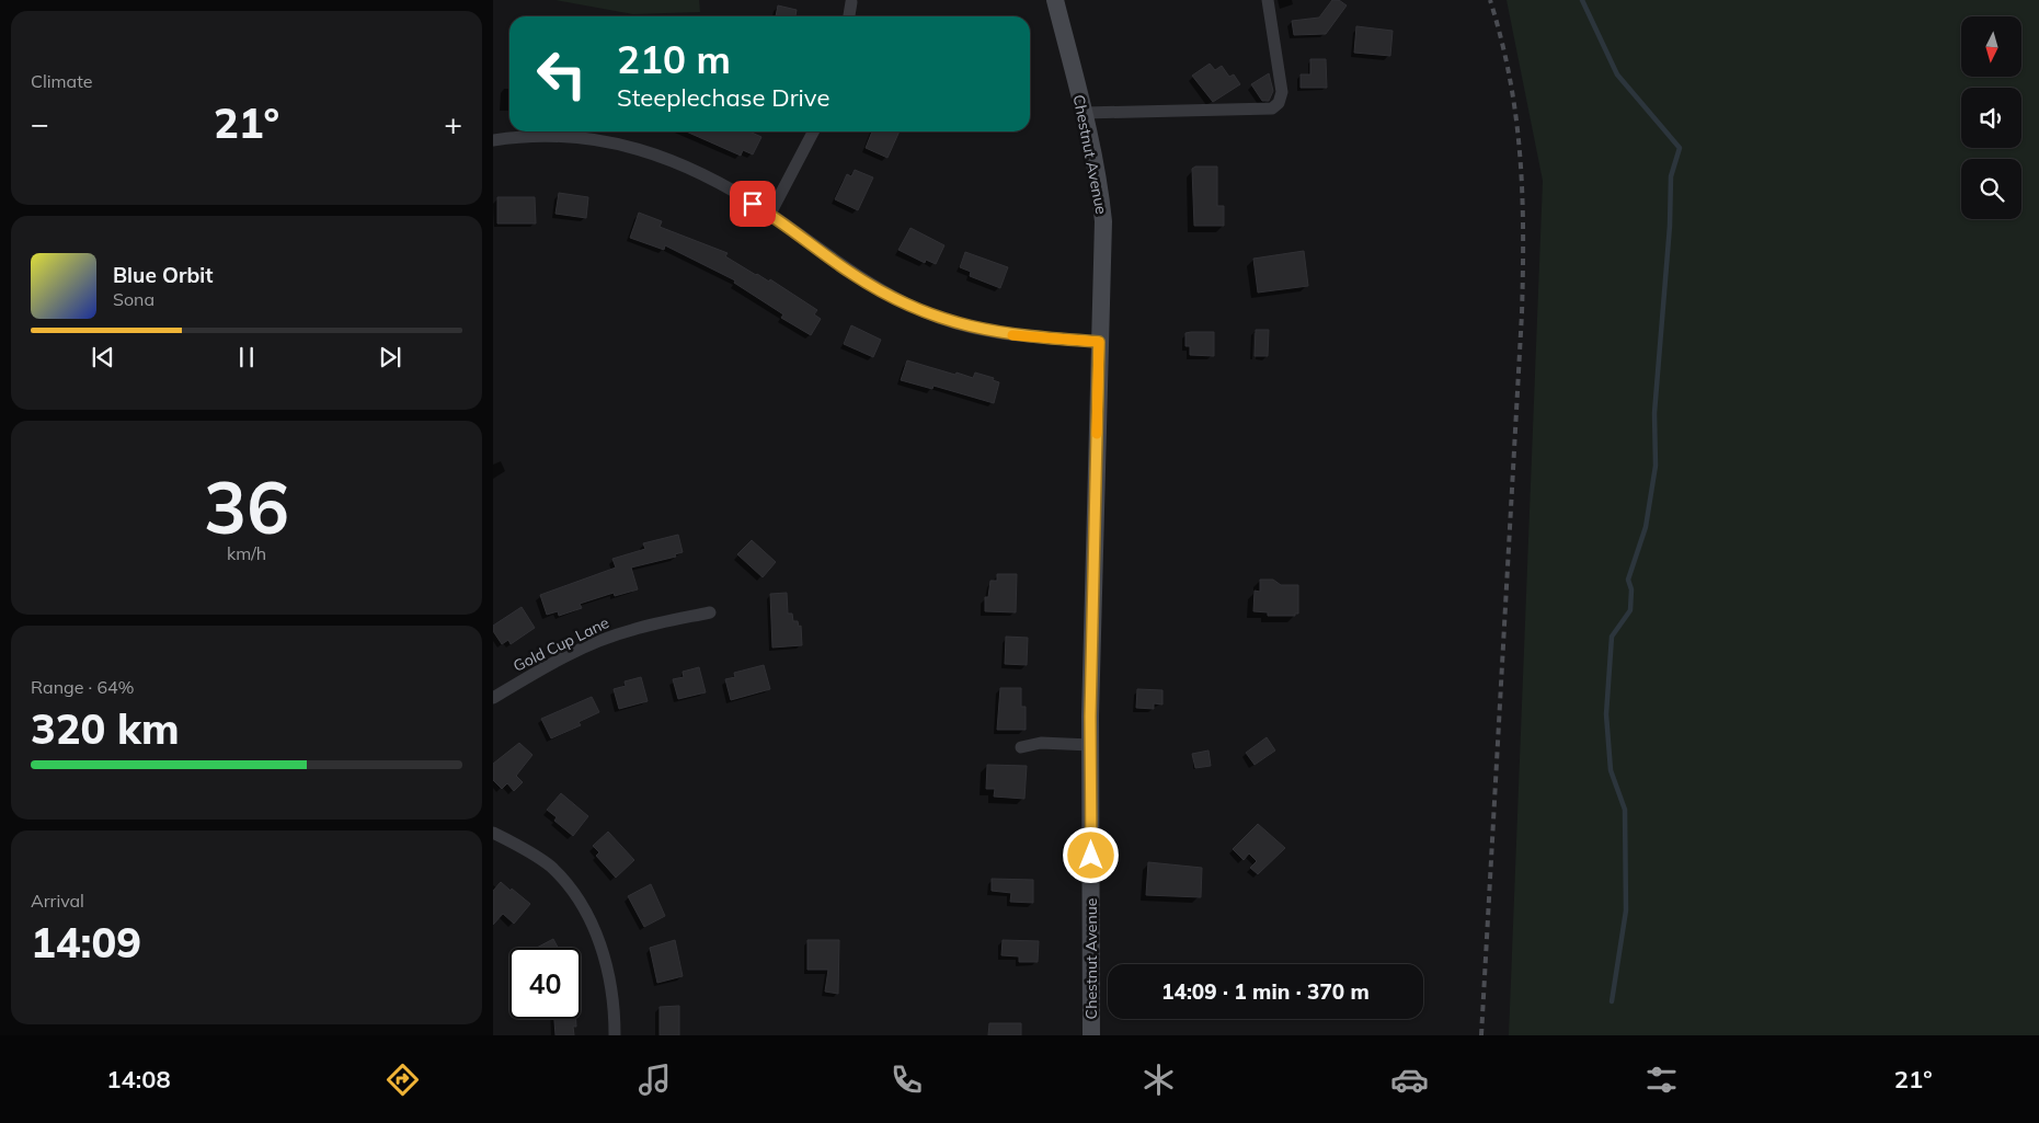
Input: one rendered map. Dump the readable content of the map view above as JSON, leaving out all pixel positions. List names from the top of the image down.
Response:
{
  "streets": {
    "street": ["Chestnut Avenue", "Gold Cup Lane"]
  },
  "north": "bottom",
  "page": {
    "tile": [
      "Climate",
      ["36", "km/h"],
      ["Range · 64%", "320 km"],
      ["Arrival", "14:09"]
    ],
    "turn": ["210 m", "Steeplechase Drive"],
    "heat": ["−", "21°", "+"],
    "song": ["Blue Orbit", "Sona"],
    "limit": "40",
    "trip": "14:09 · 1 min · 370 m",
    "tabs": ["14:08", "21°"]
  }
}
